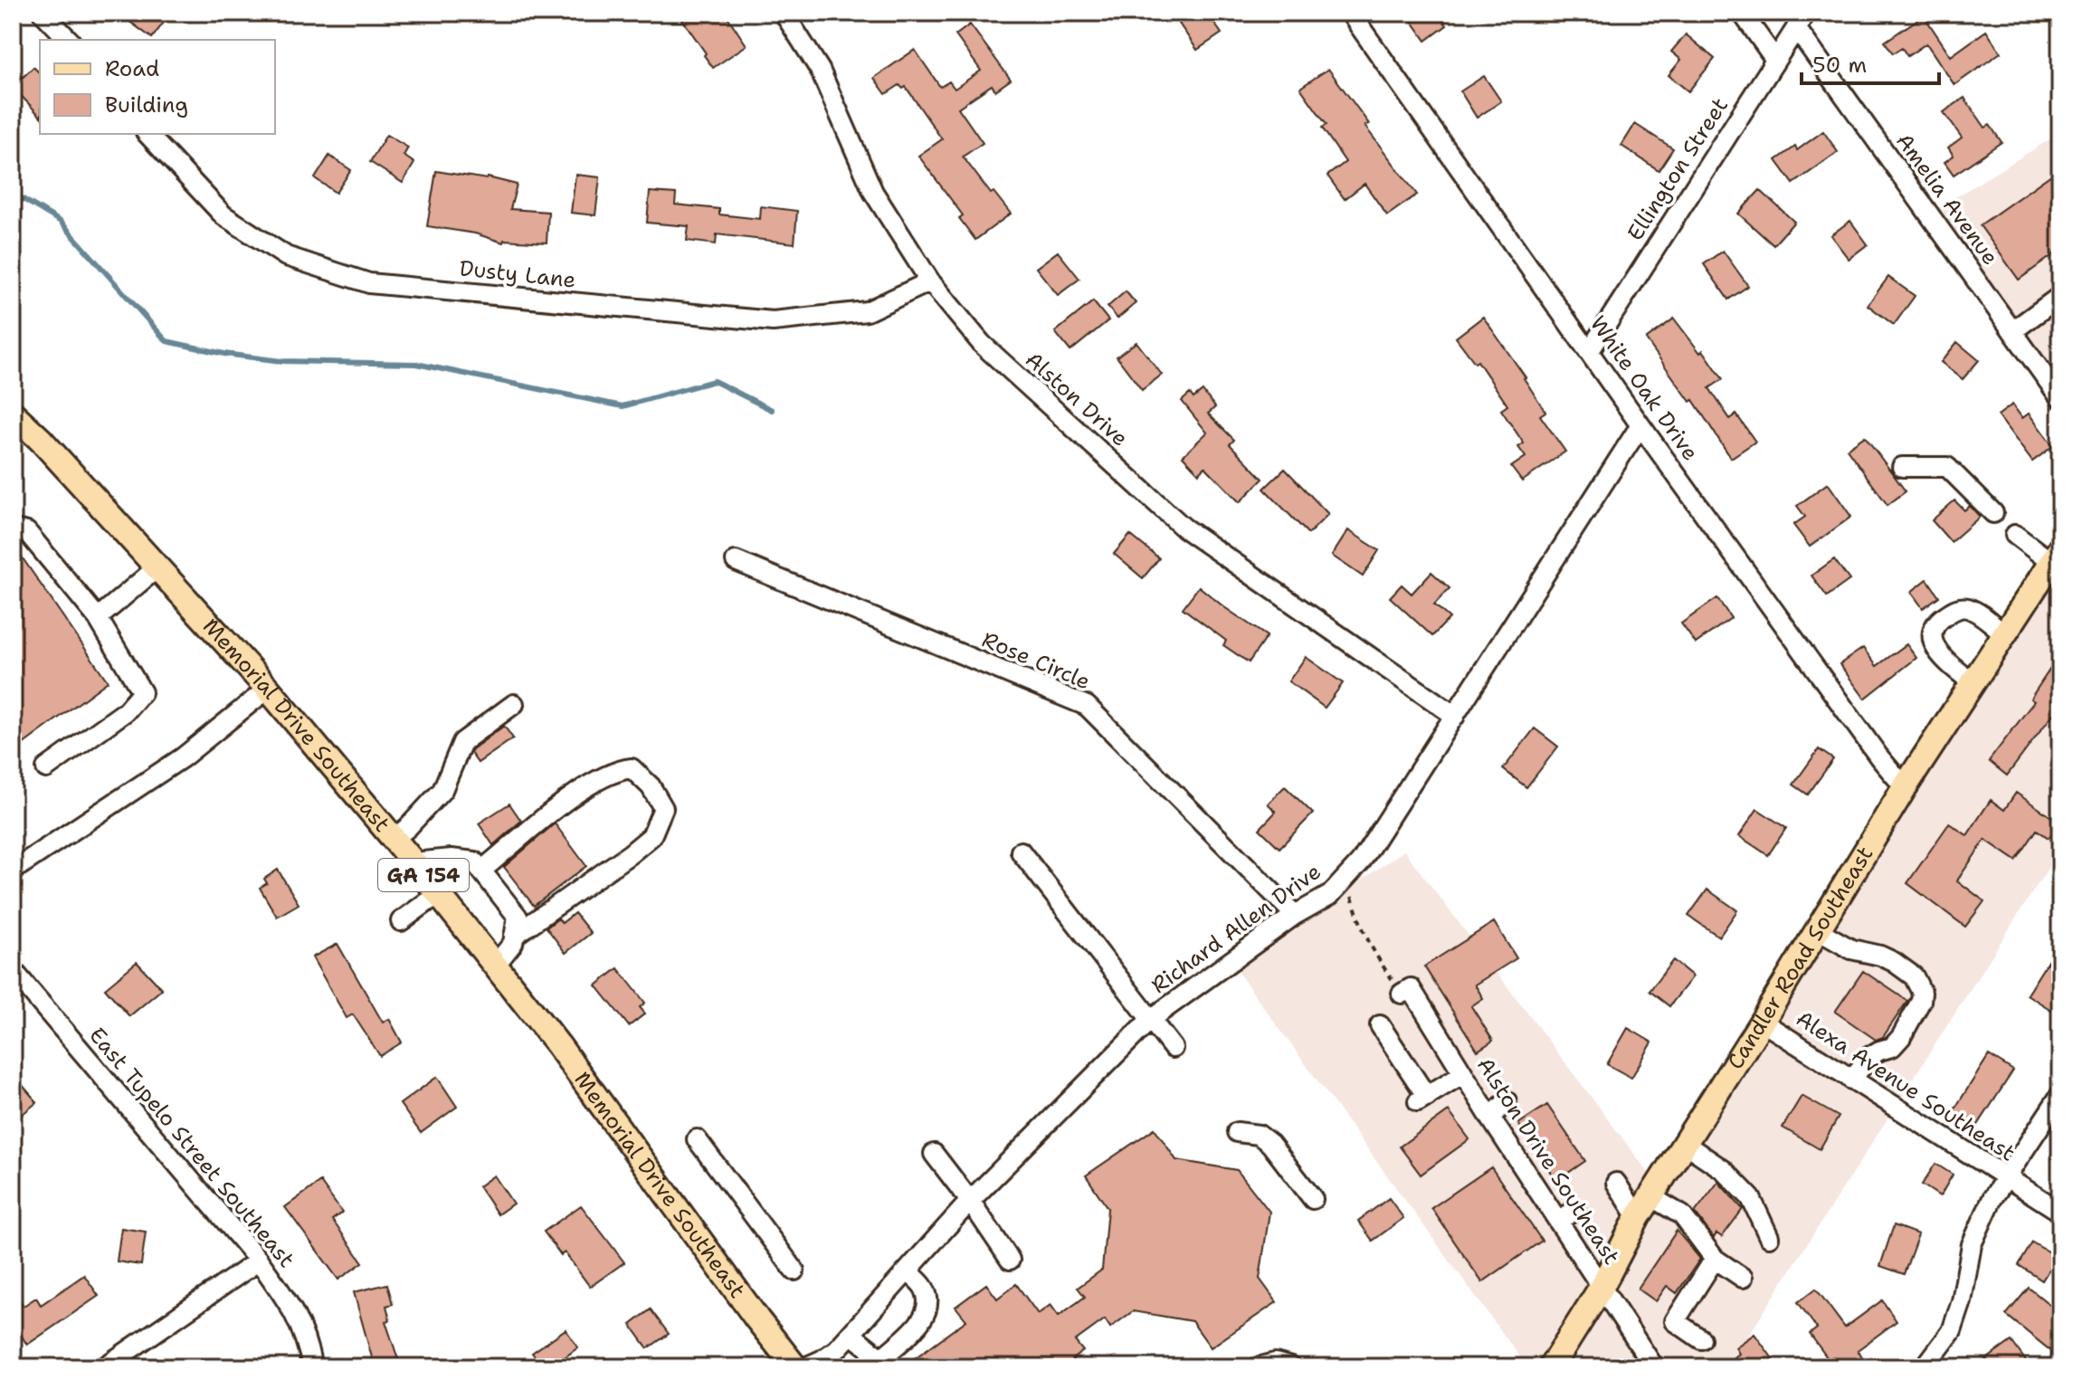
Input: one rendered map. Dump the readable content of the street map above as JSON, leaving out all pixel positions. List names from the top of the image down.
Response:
{
  "streets": {
    "main road": ["Memorial Drive Southeast", "GA 154", "Candler Road Southeast"],
    "street": [
      "Ellington Street",
      "Amelia Avenue",
      "Dusty Lane",
      "White Oak Drive",
      "Alston Drive",
      "Rose Circle",
      "Richard Allen Drive",
      "Alexa Avenue Southeast",
      "East Tupelo Street Southeast",
      "Alston Drive Southeast"
    ]
  },
  "crossings": [
    ["Ellington Street", "Amelia Avenue"],
    ["Ellington Street", "White Oak Drive"],
    ["Dusty Lane", "Alston Drive"],
    ["White Oak Drive", "Richard Allen Drive"],
    ["White Oak Drive", "Candler Road Southeast"],
    ["Alston Drive", "Richard Allen Drive"],
    ["Rose Circle", "Richard Allen Drive"],
    ["Candler Road Southeast", "Alexa Avenue Southeast"],
    ["Candler Road Southeast", "Alston Drive Southeast"]
  ],
  "legend": ["Road", "Building"],
  "scale_bar": "50 m"
}
